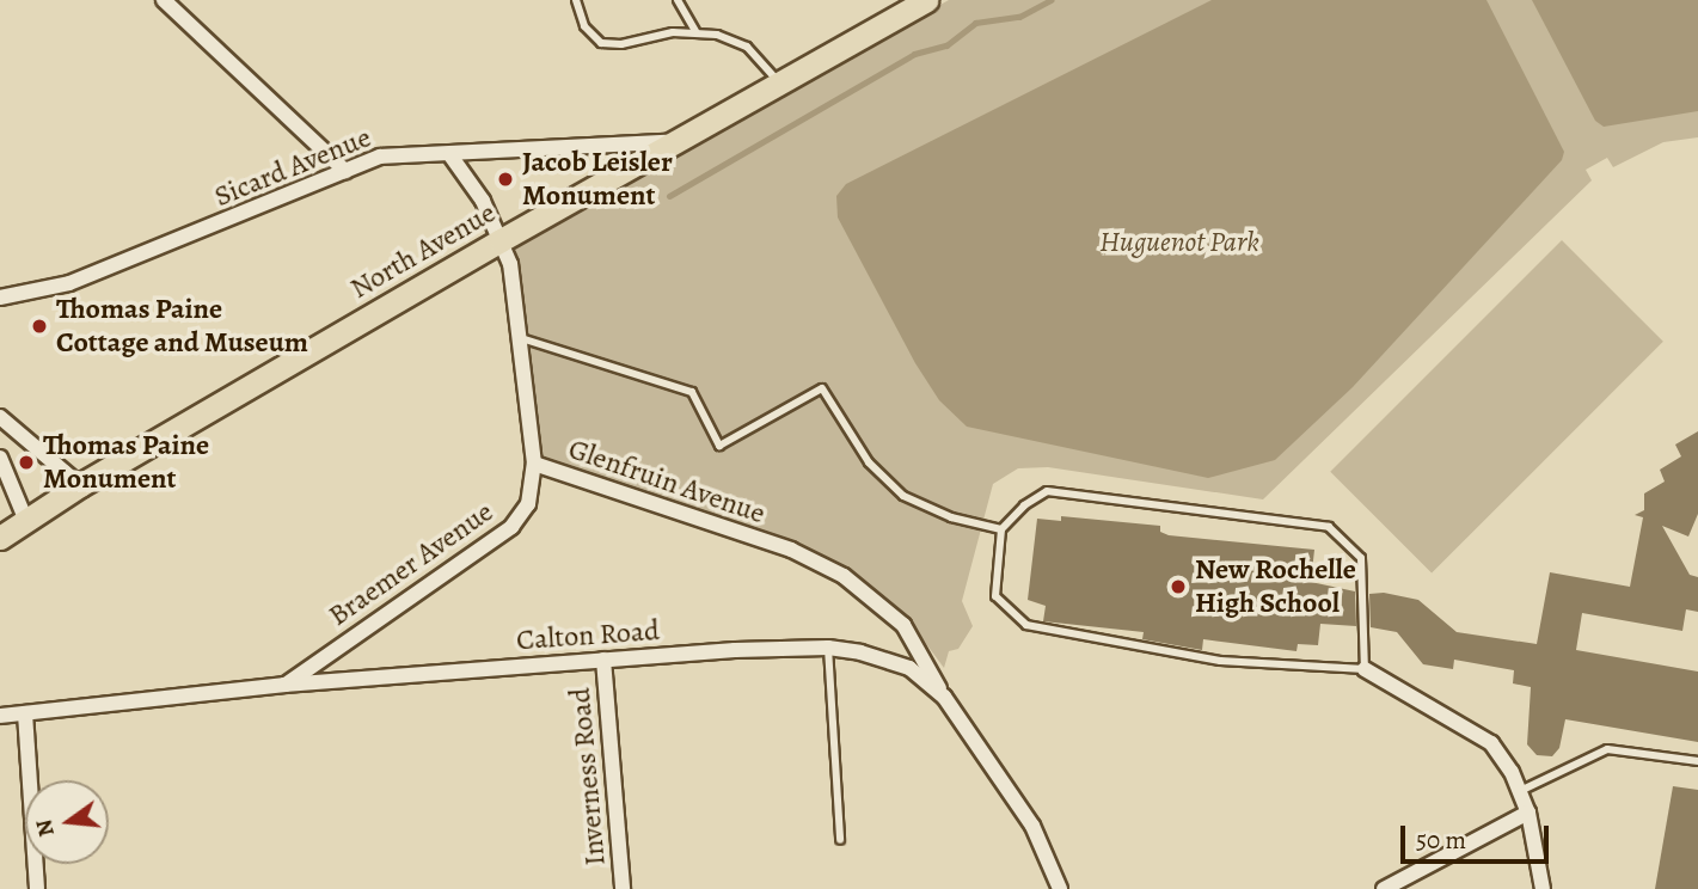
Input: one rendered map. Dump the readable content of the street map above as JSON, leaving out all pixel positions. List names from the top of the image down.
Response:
{
  "streets": {
    "main road": ["North Avenue"],
    "street": [
      "Sicard Avenue",
      "Glenfruin Avenue",
      "Braemer Avenue",
      "Calton Road",
      "Inverness Road"
    ]
  },
  "crossings": [
    ["Sicard Avenue", "North Avenue"],
    ["Sicard Avenue", "Glenfruin Avenue"],
    ["North Avenue", "Glenfruin Avenue"],
    ["Glenfruin Avenue", "Braemer Avenue"],
    ["Glenfruin Avenue", "Calton Road"],
    ["Braemer Avenue", "Calton Road"],
    ["Calton Road", "Inverness Road"]
  ],
  "parks": ["Huguenot Park"],
  "places": [
    "Jacob Leisler Monument",
    "Thomas Paine Cottage and Museum",
    "Thomas Paine Monument",
    "New Rochelle High School"
  ],
  "scale_bar": "50 m",
  "north": "left"
}
